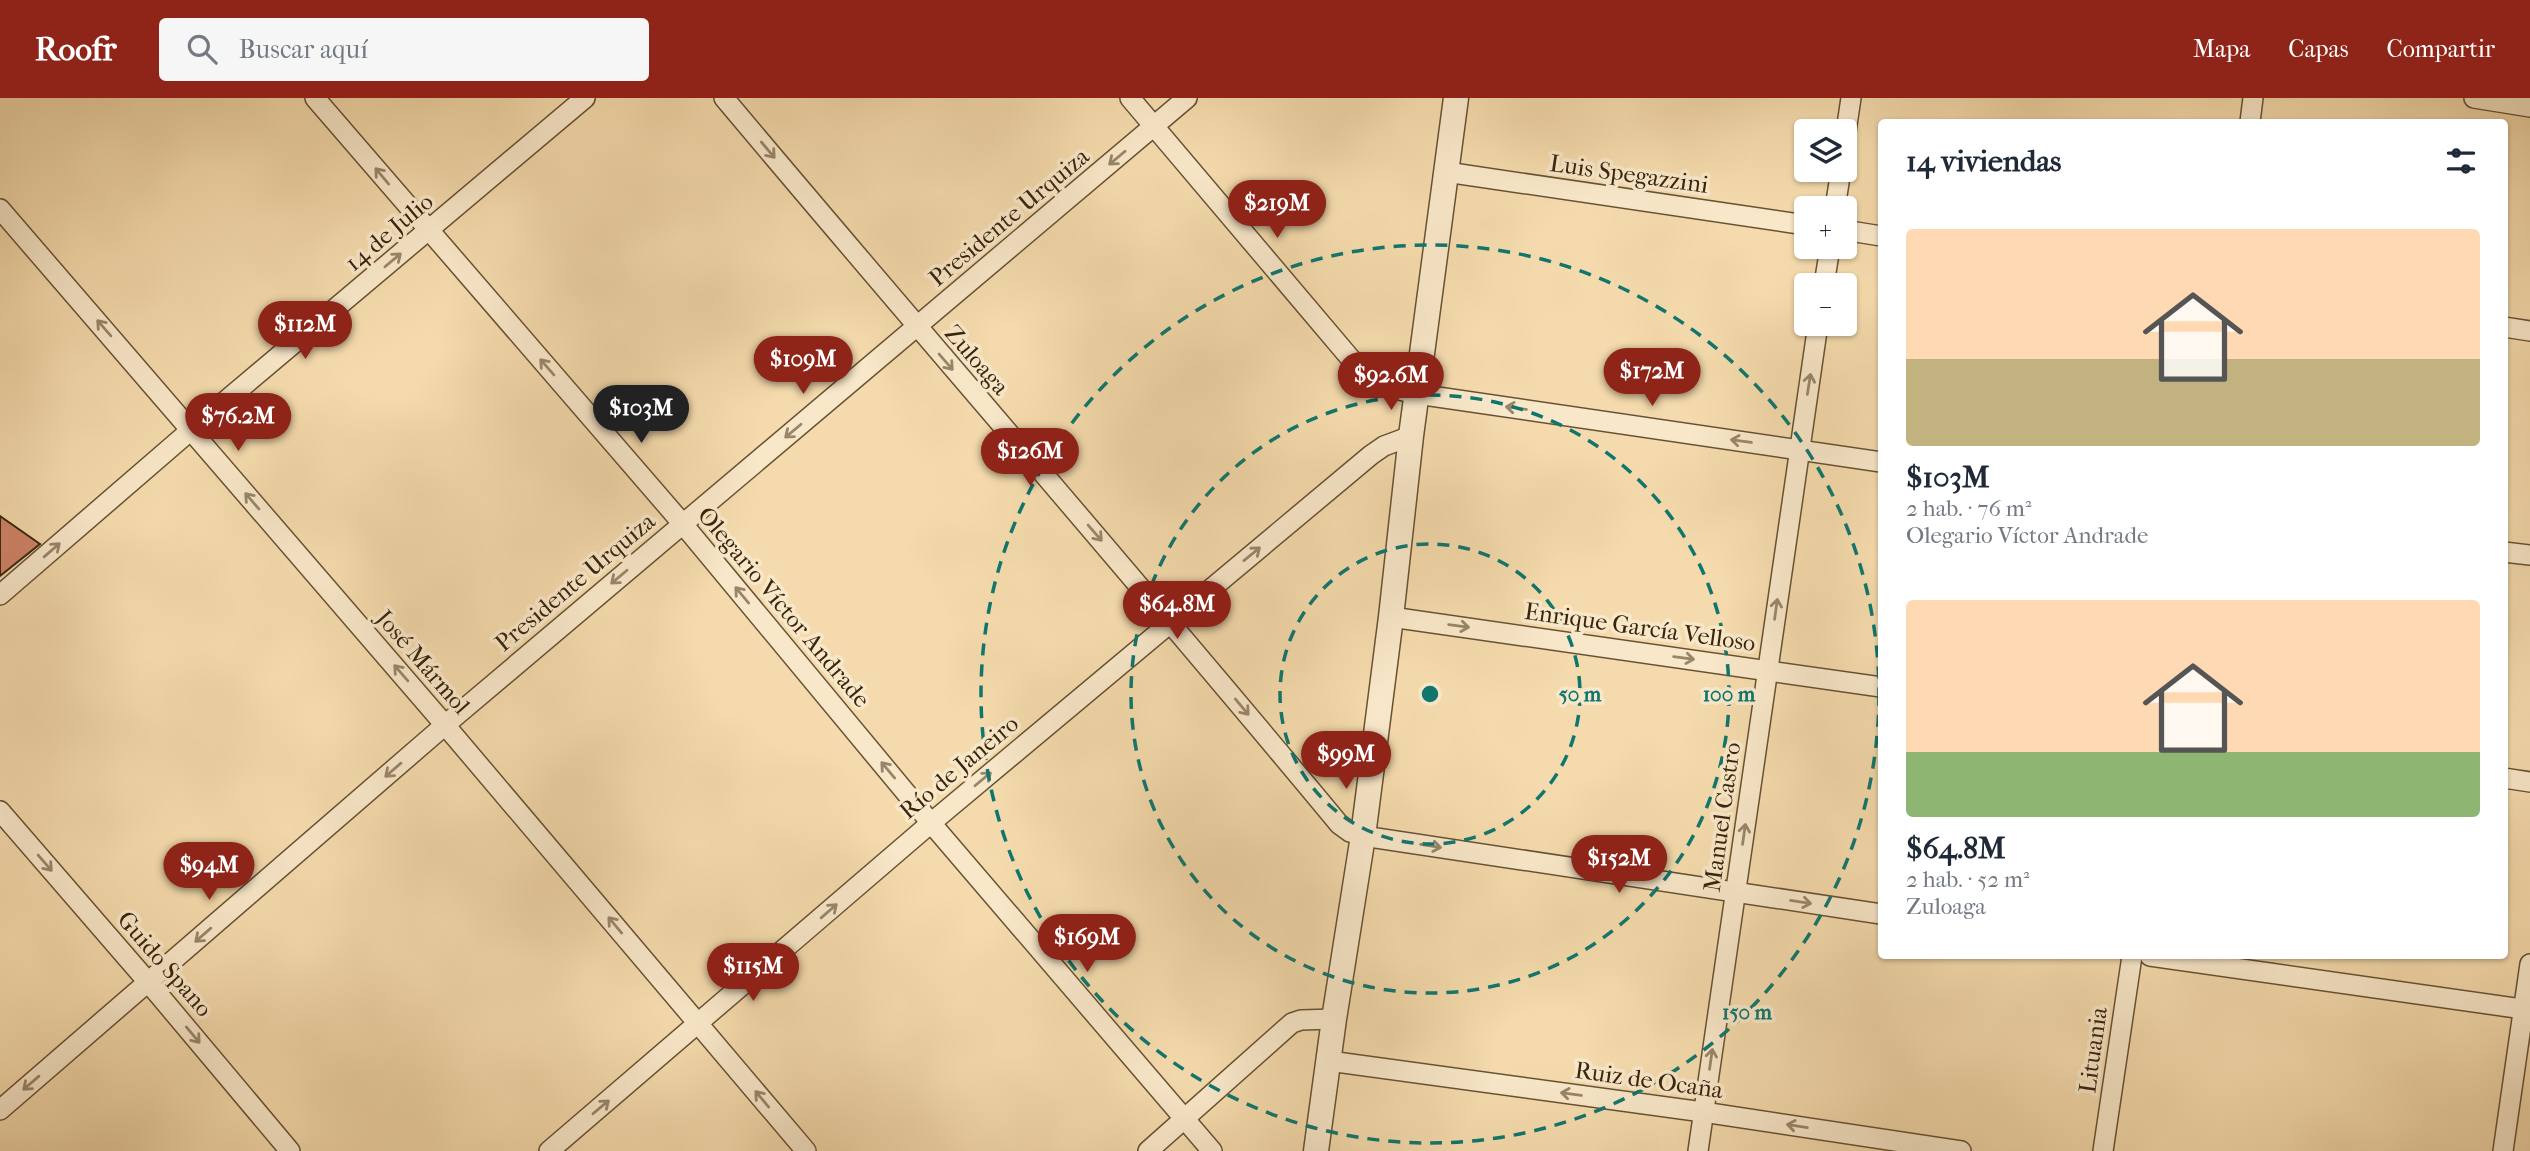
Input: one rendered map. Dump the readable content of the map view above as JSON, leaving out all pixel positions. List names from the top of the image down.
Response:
{
  "streets": {
    "street": [
      "Luis Spegazzini",
      "Presidente Urquiza",
      "14 de Julio",
      "Zuloaga",
      "Olegario Víctor Andrade",
      "Enrique García Velloso",
      "José Mármol",
      "Río de Janeiro",
      "Manuel Castro",
      "Guido Spano",
      "Lituania",
      "Ruiz de Ocaña"
    ]
  },
  "crossings": [
    ["Presidente Urquiza", "Zuloaga"],
    ["Presidente Urquiza", "Olegario Víctor Andrade"],
    ["Presidente Urquiza", "José Mármol"],
    ["Presidente Urquiza", "Guido Spano"],
    ["14 de Julio", "Olegario Víctor Andrade"],
    ["14 de Julio", "José Mármol"],
    ["Zuloaga", "Río de Janeiro"],
    ["Olegario Víctor Andrade", "Río de Janeiro"],
    ["Enrique García Velloso", "Manuel Castro"],
    ["José Mármol", "Río de Janeiro"],
    ["Manuel Castro", "Ruiz de Ocaña"]
  ],
  "one_way": [
    "Presidente Urquiza",
    "14 de Julio",
    "Zuloaga",
    "Olegario Víctor Andrade",
    "Enrique García Velloso",
    "José Mármol",
    "Río de Janeiro",
    "Manuel Castro",
    "Guido Spano",
    "Ruiz de Ocaña"
  ],
  "page": {
    "header": "Roofr",
    "search": "Buscar aquí",
    "nav": ["Mapa", "Capas", "Compartir"],
    "map_buttons": ["+", "−"],
    "heading": "14 viviendas",
    "price": [
      "$219M",
      "$112M",
      "$109M",
      "$172M",
      "$92.6M",
      "$103M",
      "$76.2M",
      "$126M",
      "$64.8M",
      "$99M",
      "$152M",
      "$94M",
      "$169M",
      "$115M"
    ],
    "list": [
      {
        "name": "$103M",
        "note": "2 hab. · 76 m² · Olegario Víctor Andrade"
      },
      {
        "name": "$64.8M",
        "note": "2 hab. · 52 m² · Zuloaga"
      }
    ]
  },
  "rings": ["50 m", "100 m", "150 m"]
}
